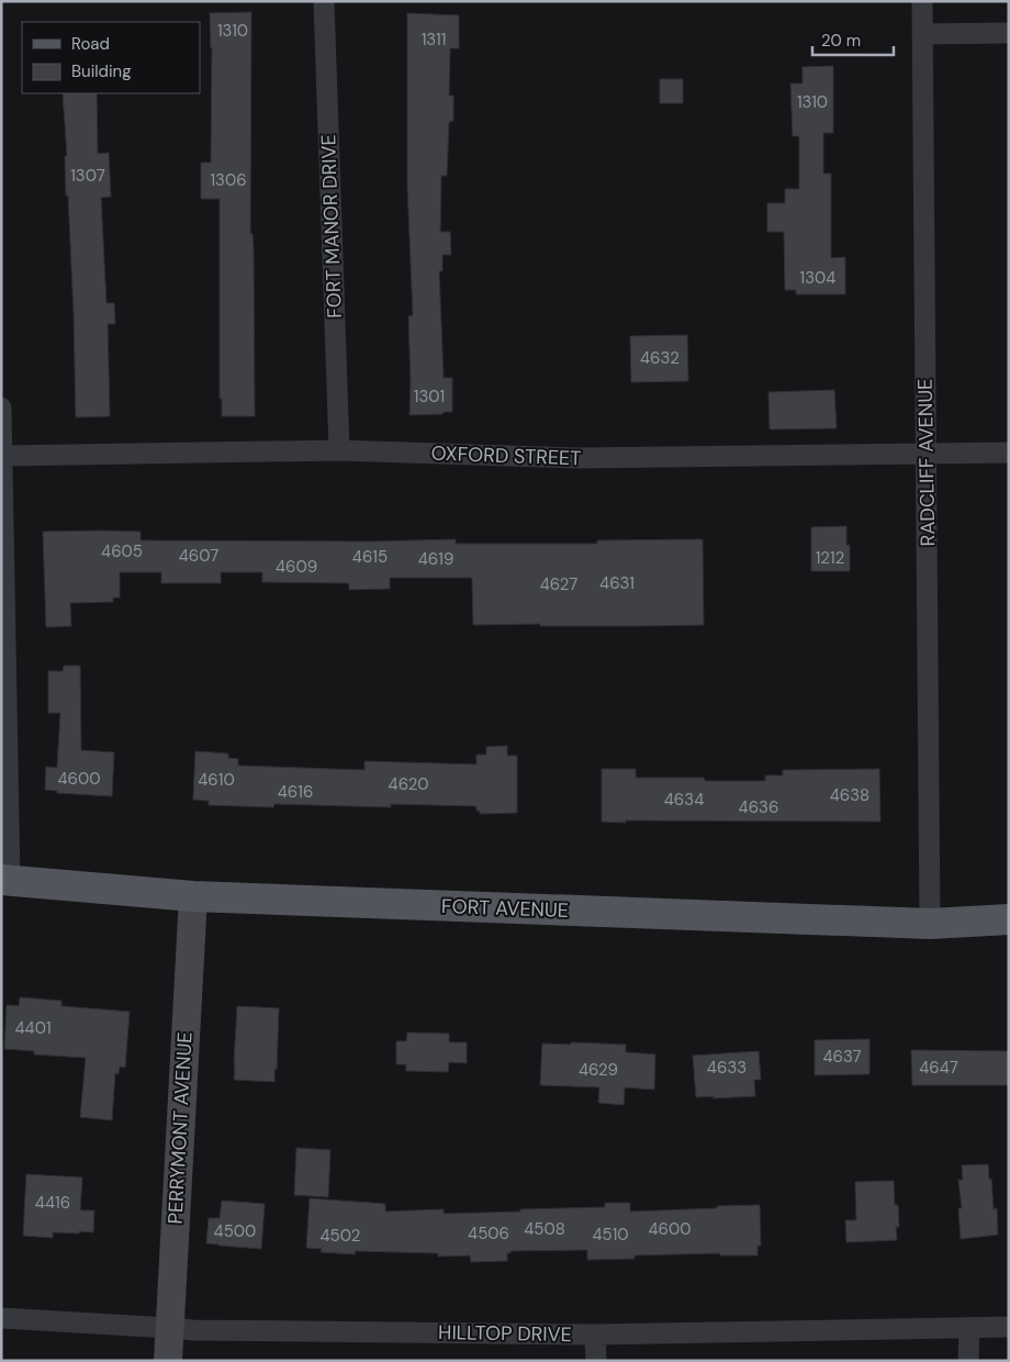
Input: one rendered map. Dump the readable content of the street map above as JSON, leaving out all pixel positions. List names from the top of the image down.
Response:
{
  "streets": {
    "main road": ["FORT AVENUE"],
    "street": [
      "FORT MANOR DRIVE",
      "OXFORD STREET",
      "RADCLIFF AVENUE",
      "PERRYMONT AVENUE",
      "HILLTOP DRIVE"
    ]
  },
  "crossings": [
    ["FORT MANOR DRIVE", "OXFORD STREET"],
    ["OXFORD STREET", "RADCLIFF AVENUE"],
    ["RADCLIFF AVENUE", "FORT AVENUE"],
    ["FORT AVENUE", "PERRYMONT AVENUE"],
    ["PERRYMONT AVENUE", "HILLTOP DRIVE"]
  ],
  "house_numbers": [
    "1310",
    "1311",
    "1310",
    "1307",
    "1306",
    "1304",
    "4632",
    "1301",
    "4605",
    "4607",
    "4615",
    "1212",
    "4619",
    "4609",
    "4631",
    "4627",
    "4600",
    "4610",
    "4620",
    "4616",
    "4638",
    "4634",
    "4636",
    "4401",
    "4637",
    "4633",
    "4647",
    "4629",
    "4416",
    "4508",
    "4600",
    "4500",
    "4506",
    "4510",
    "4502"
  ],
  "legend": ["Road", "Building"],
  "scale_bar": "20 m"
}
